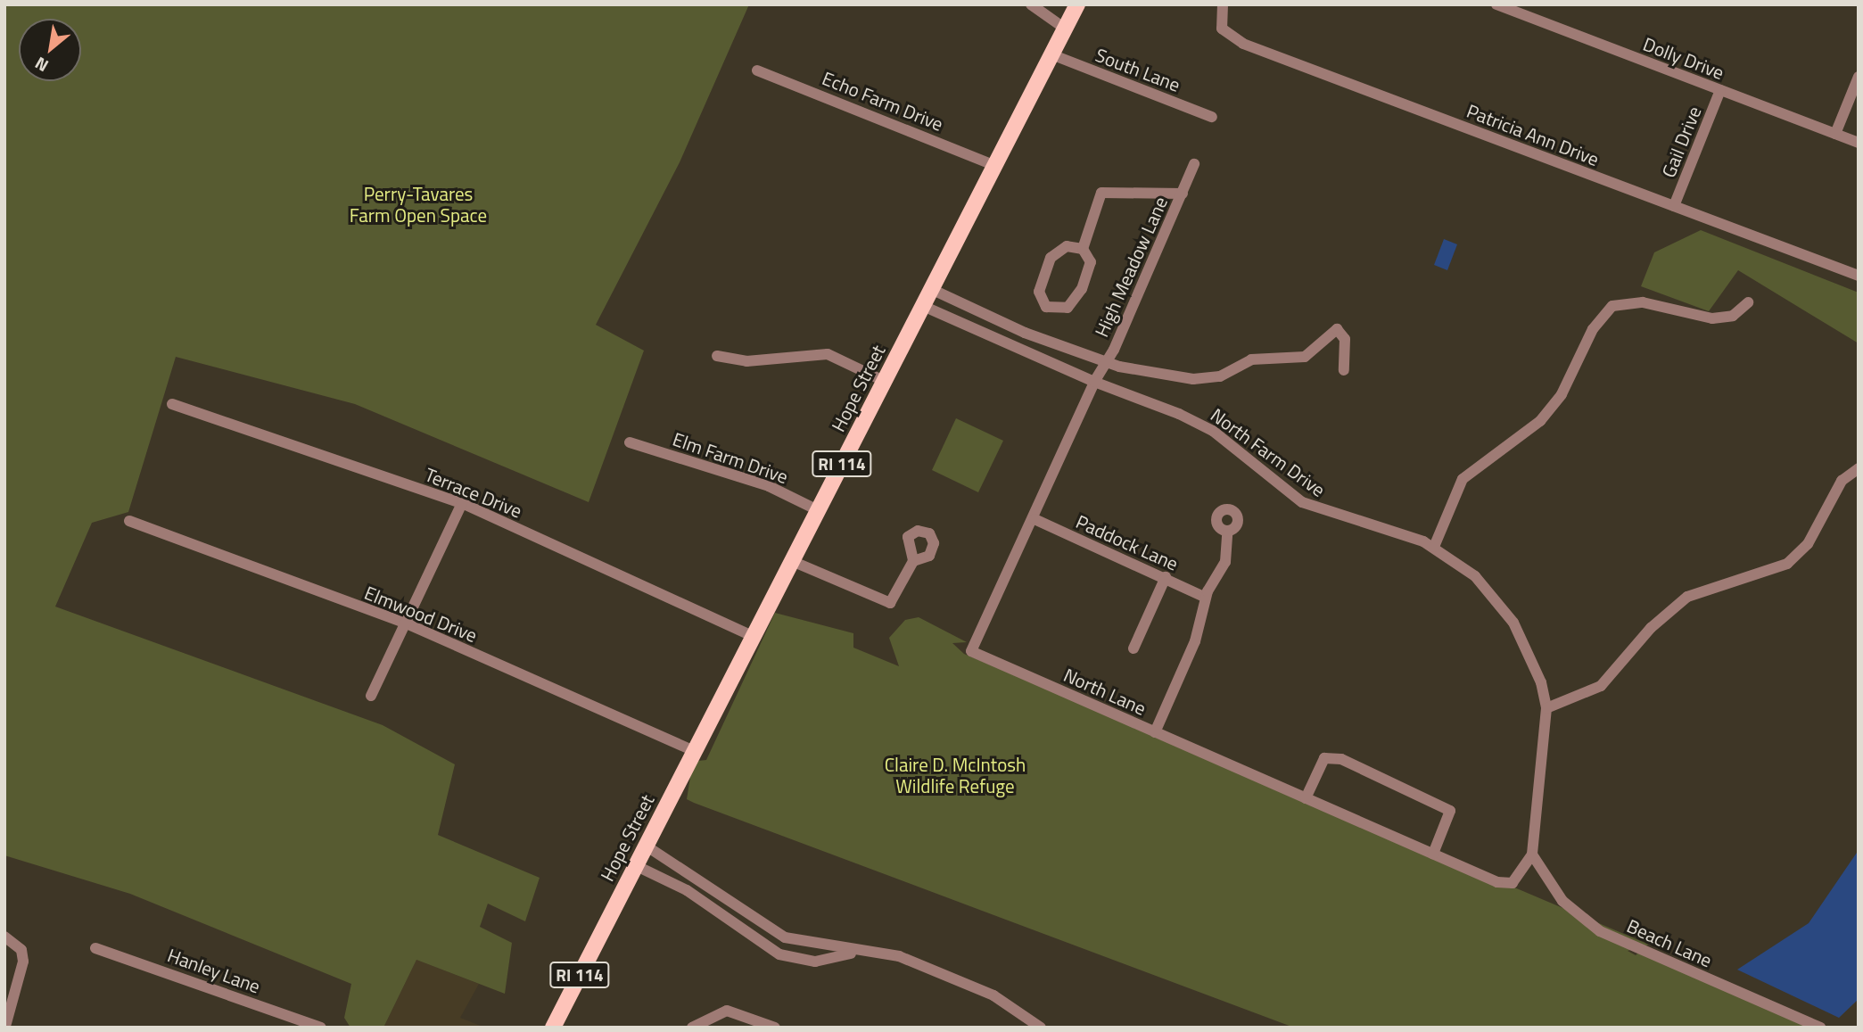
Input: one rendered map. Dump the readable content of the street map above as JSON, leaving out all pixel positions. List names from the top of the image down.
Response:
{
  "streets": {
    "main road": ["Hope Street", "RI 114"],
    "street": [
      "Dolly Drive",
      "South Lane",
      "Echo Farm Drive",
      "Patricia Ann Drive",
      "Gail Drive",
      "High Meadow Lane",
      "North Farm Drive",
      "Elm Farm Drive",
      "Terrace Drive",
      "Paddock Lane",
      "Elmwood Drive",
      "North Lane",
      "Beach Lane",
      "Hanley Lane"
    ]
  },
  "crossings": [
    ["Dolly Drive", "Gail Drive"],
    ["South Lane", "Hope Street"],
    ["Echo Farm Drive", "Hope Street"],
    ["Patricia Ann Drive", "Gail Drive"],
    ["High Meadow Lane", "North Farm Drive"],
    ["High Meadow Lane", "North Lane"],
    ["Hope Street", "North Farm Drive"],
    ["Hope Street", "Elm Farm Drive"],
    ["Hope Street", "Terrace Drive"],
    ["Hope Street", "Elmwood Drive"],
    ["North Farm Drive", "North Lane"],
    ["North Farm Drive", "Beach Lane"],
    ["Paddock Lane", "North Lane"]
  ],
  "parks": ["Perry-Tavares Farm Open Space", "Claire D. McIntosh Wildlife Refuge"],
  "north": "bottom left"
}
